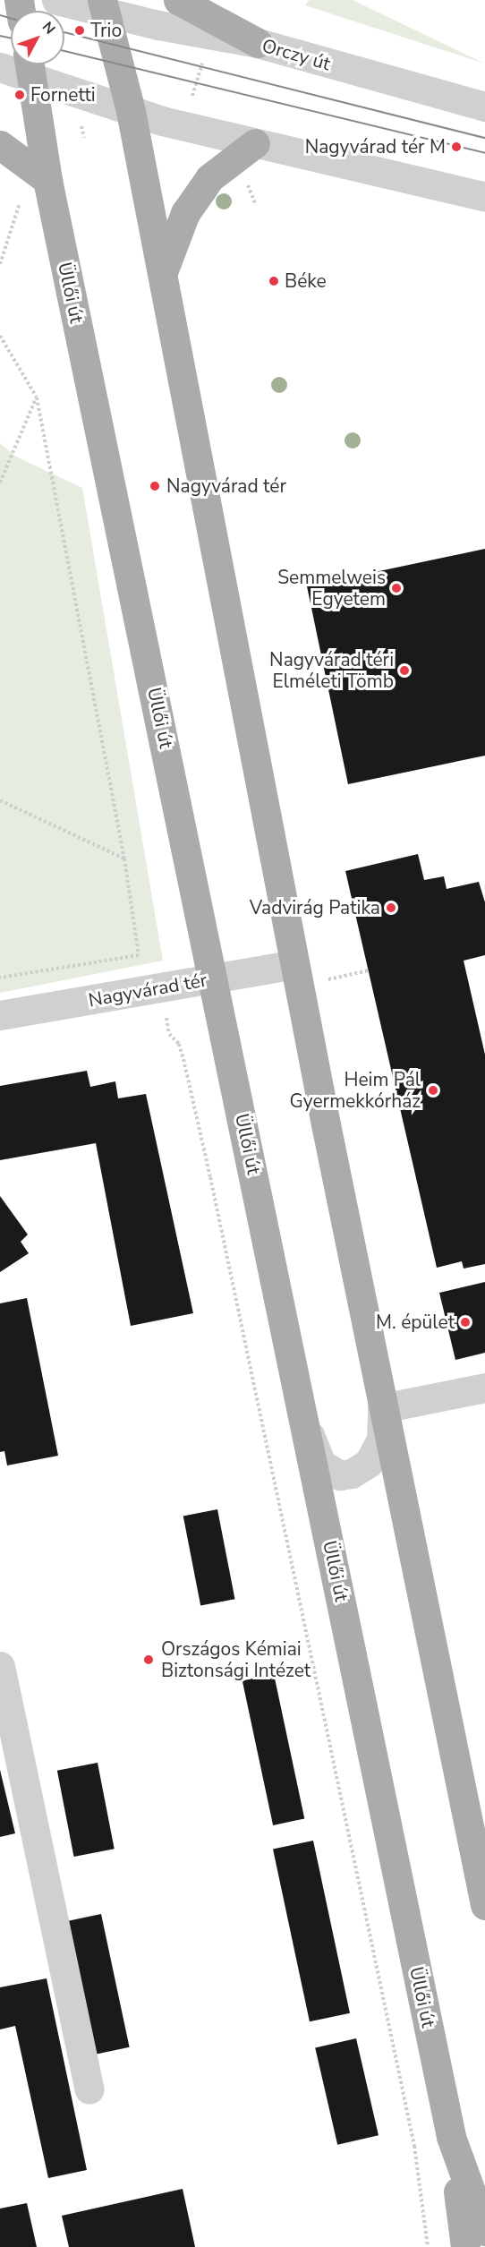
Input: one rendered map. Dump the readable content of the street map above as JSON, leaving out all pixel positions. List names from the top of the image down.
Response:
{
  "streets": {
    "main road": ["Üllői út"],
    "street": ["Orczy út", "Nagyvárad tér"]
  },
  "crossings": [
    ["Üllői út", "Nagyvárad tér"]
  ],
  "places": [
    "Trio",
    "Fornetti",
    "Nagyvárad tér M",
    "Béke",
    "Nagyvárad tér",
    "Semmelweis Egyetem",
    "Nagyvárad téri Elméleti Tömb",
    "Vadvirág Patika",
    "Heim Pál Gyermekkórház",
    "M. épület",
    "Országos Kémiai Biztonsági Intézet"
  ],
  "north": "top right"
}
